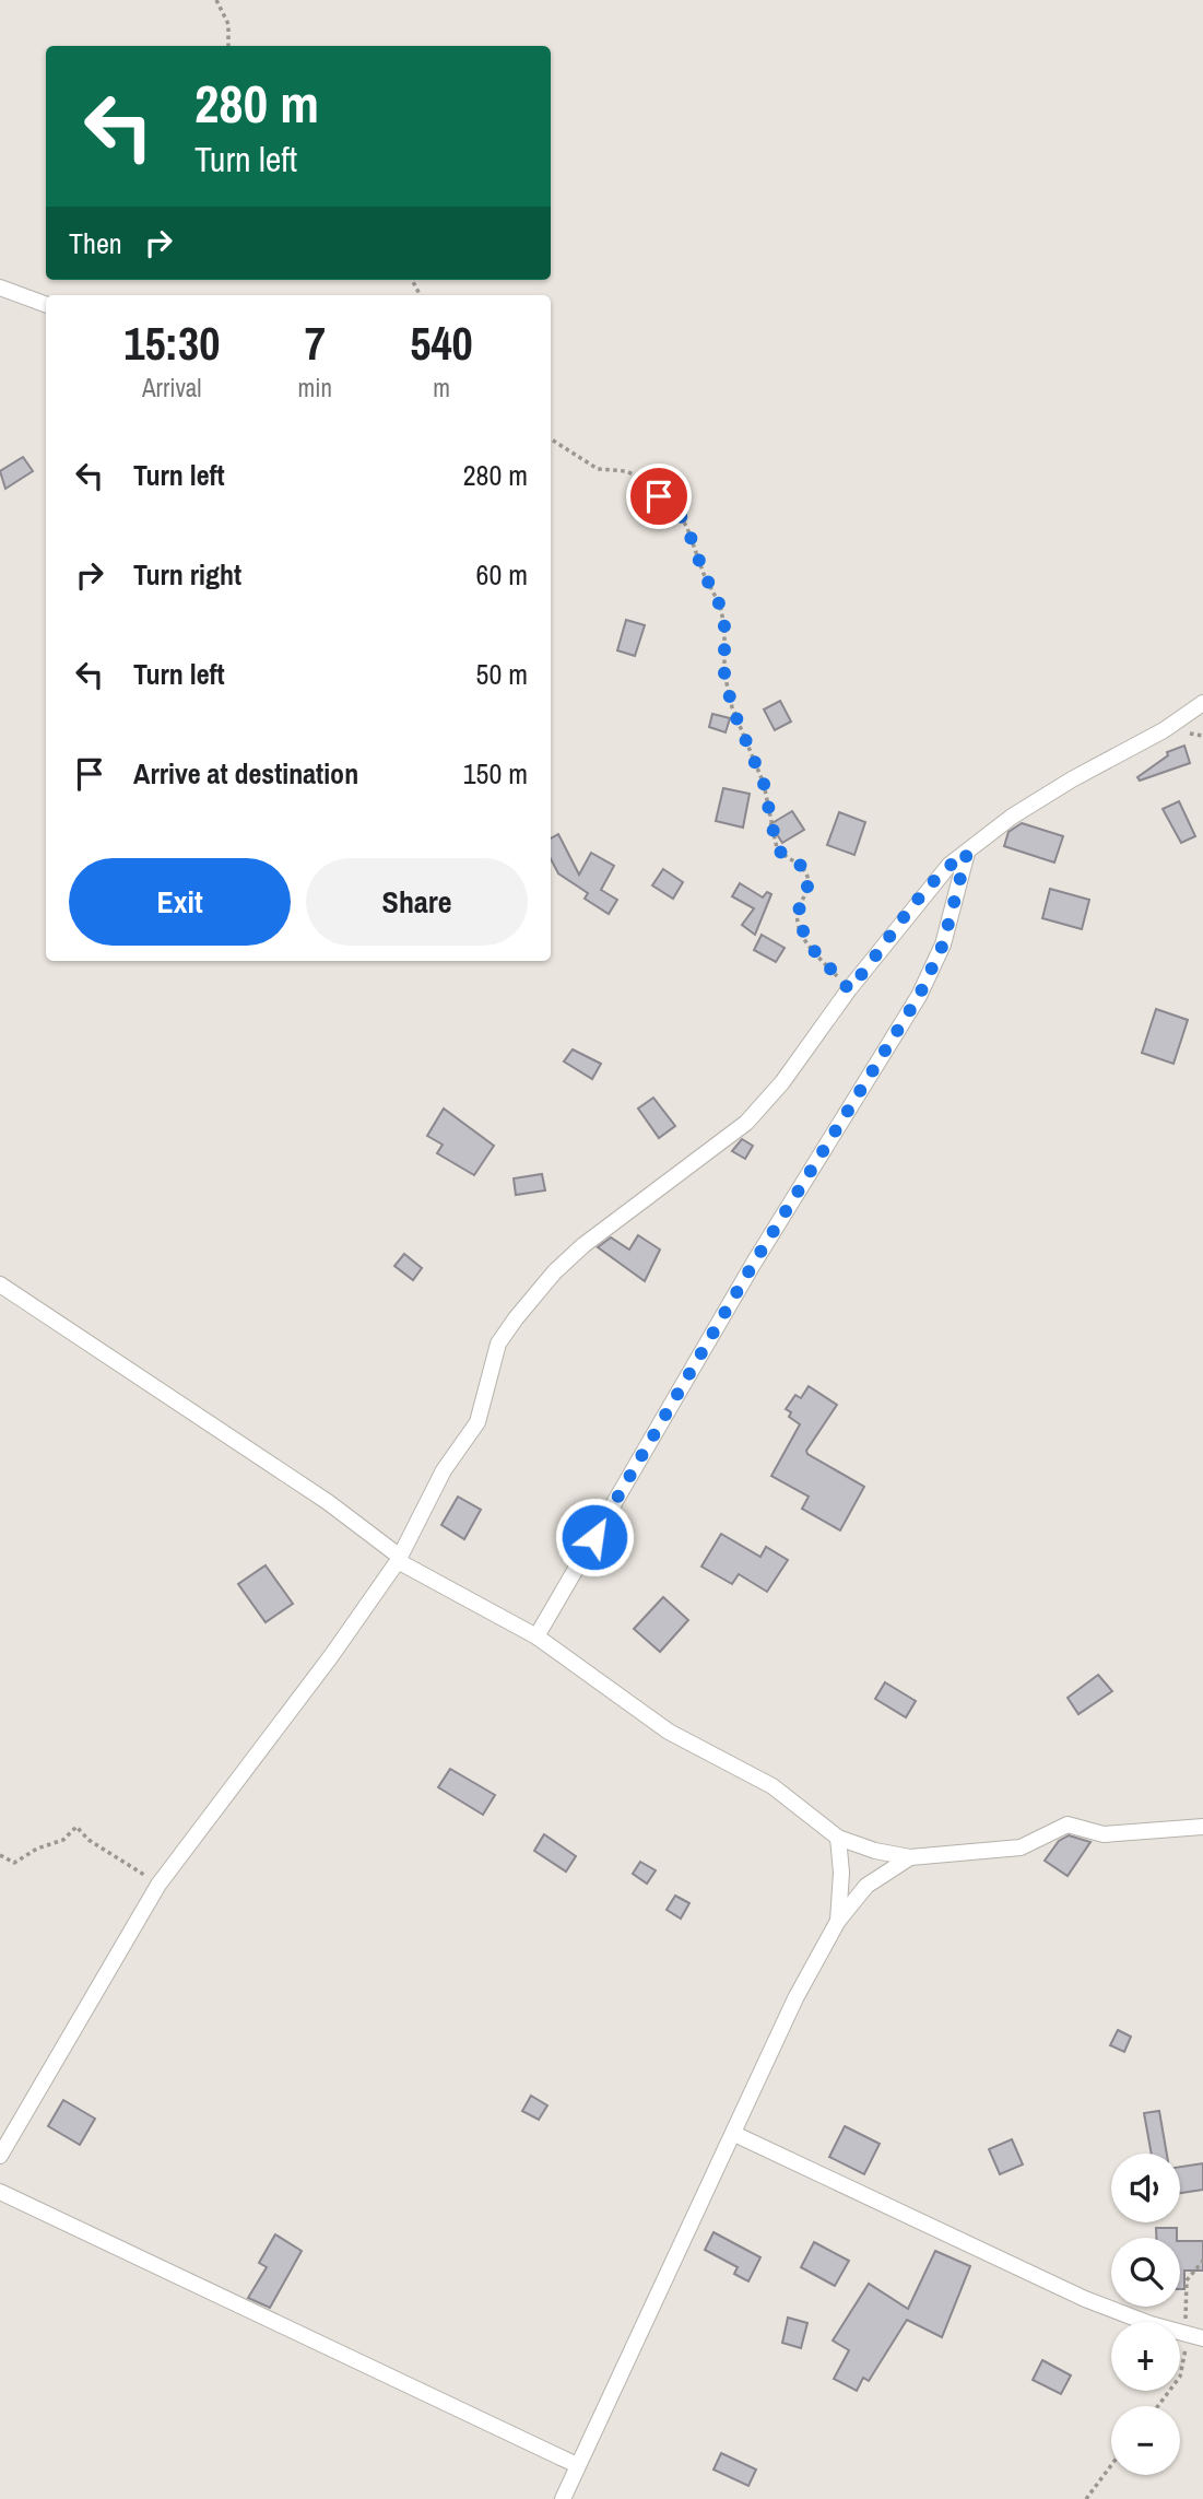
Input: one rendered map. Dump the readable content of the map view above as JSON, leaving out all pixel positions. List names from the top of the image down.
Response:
{
  "page": {
    "turn": ["280 m", "Turn left"],
    "then": "Then",
    "eta": [
      "15:30",
      "Arrival",
      "7",
      "min",
      "540",
      "m"
    ],
    "list": [
      {
        "name": "Turn left",
        "value": "280 m"
      },
      {
        "name": "Turn right",
        "value": "60 m"
      },
      {
        "name": "Turn left",
        "value": "50 m"
      },
      {
        "name": "Arrive at destination",
        "value": "150 m"
      }
    ],
    "buttons": ["Exit", "Share"],
    "map_buttons": ["+", "−"]
  }
}
